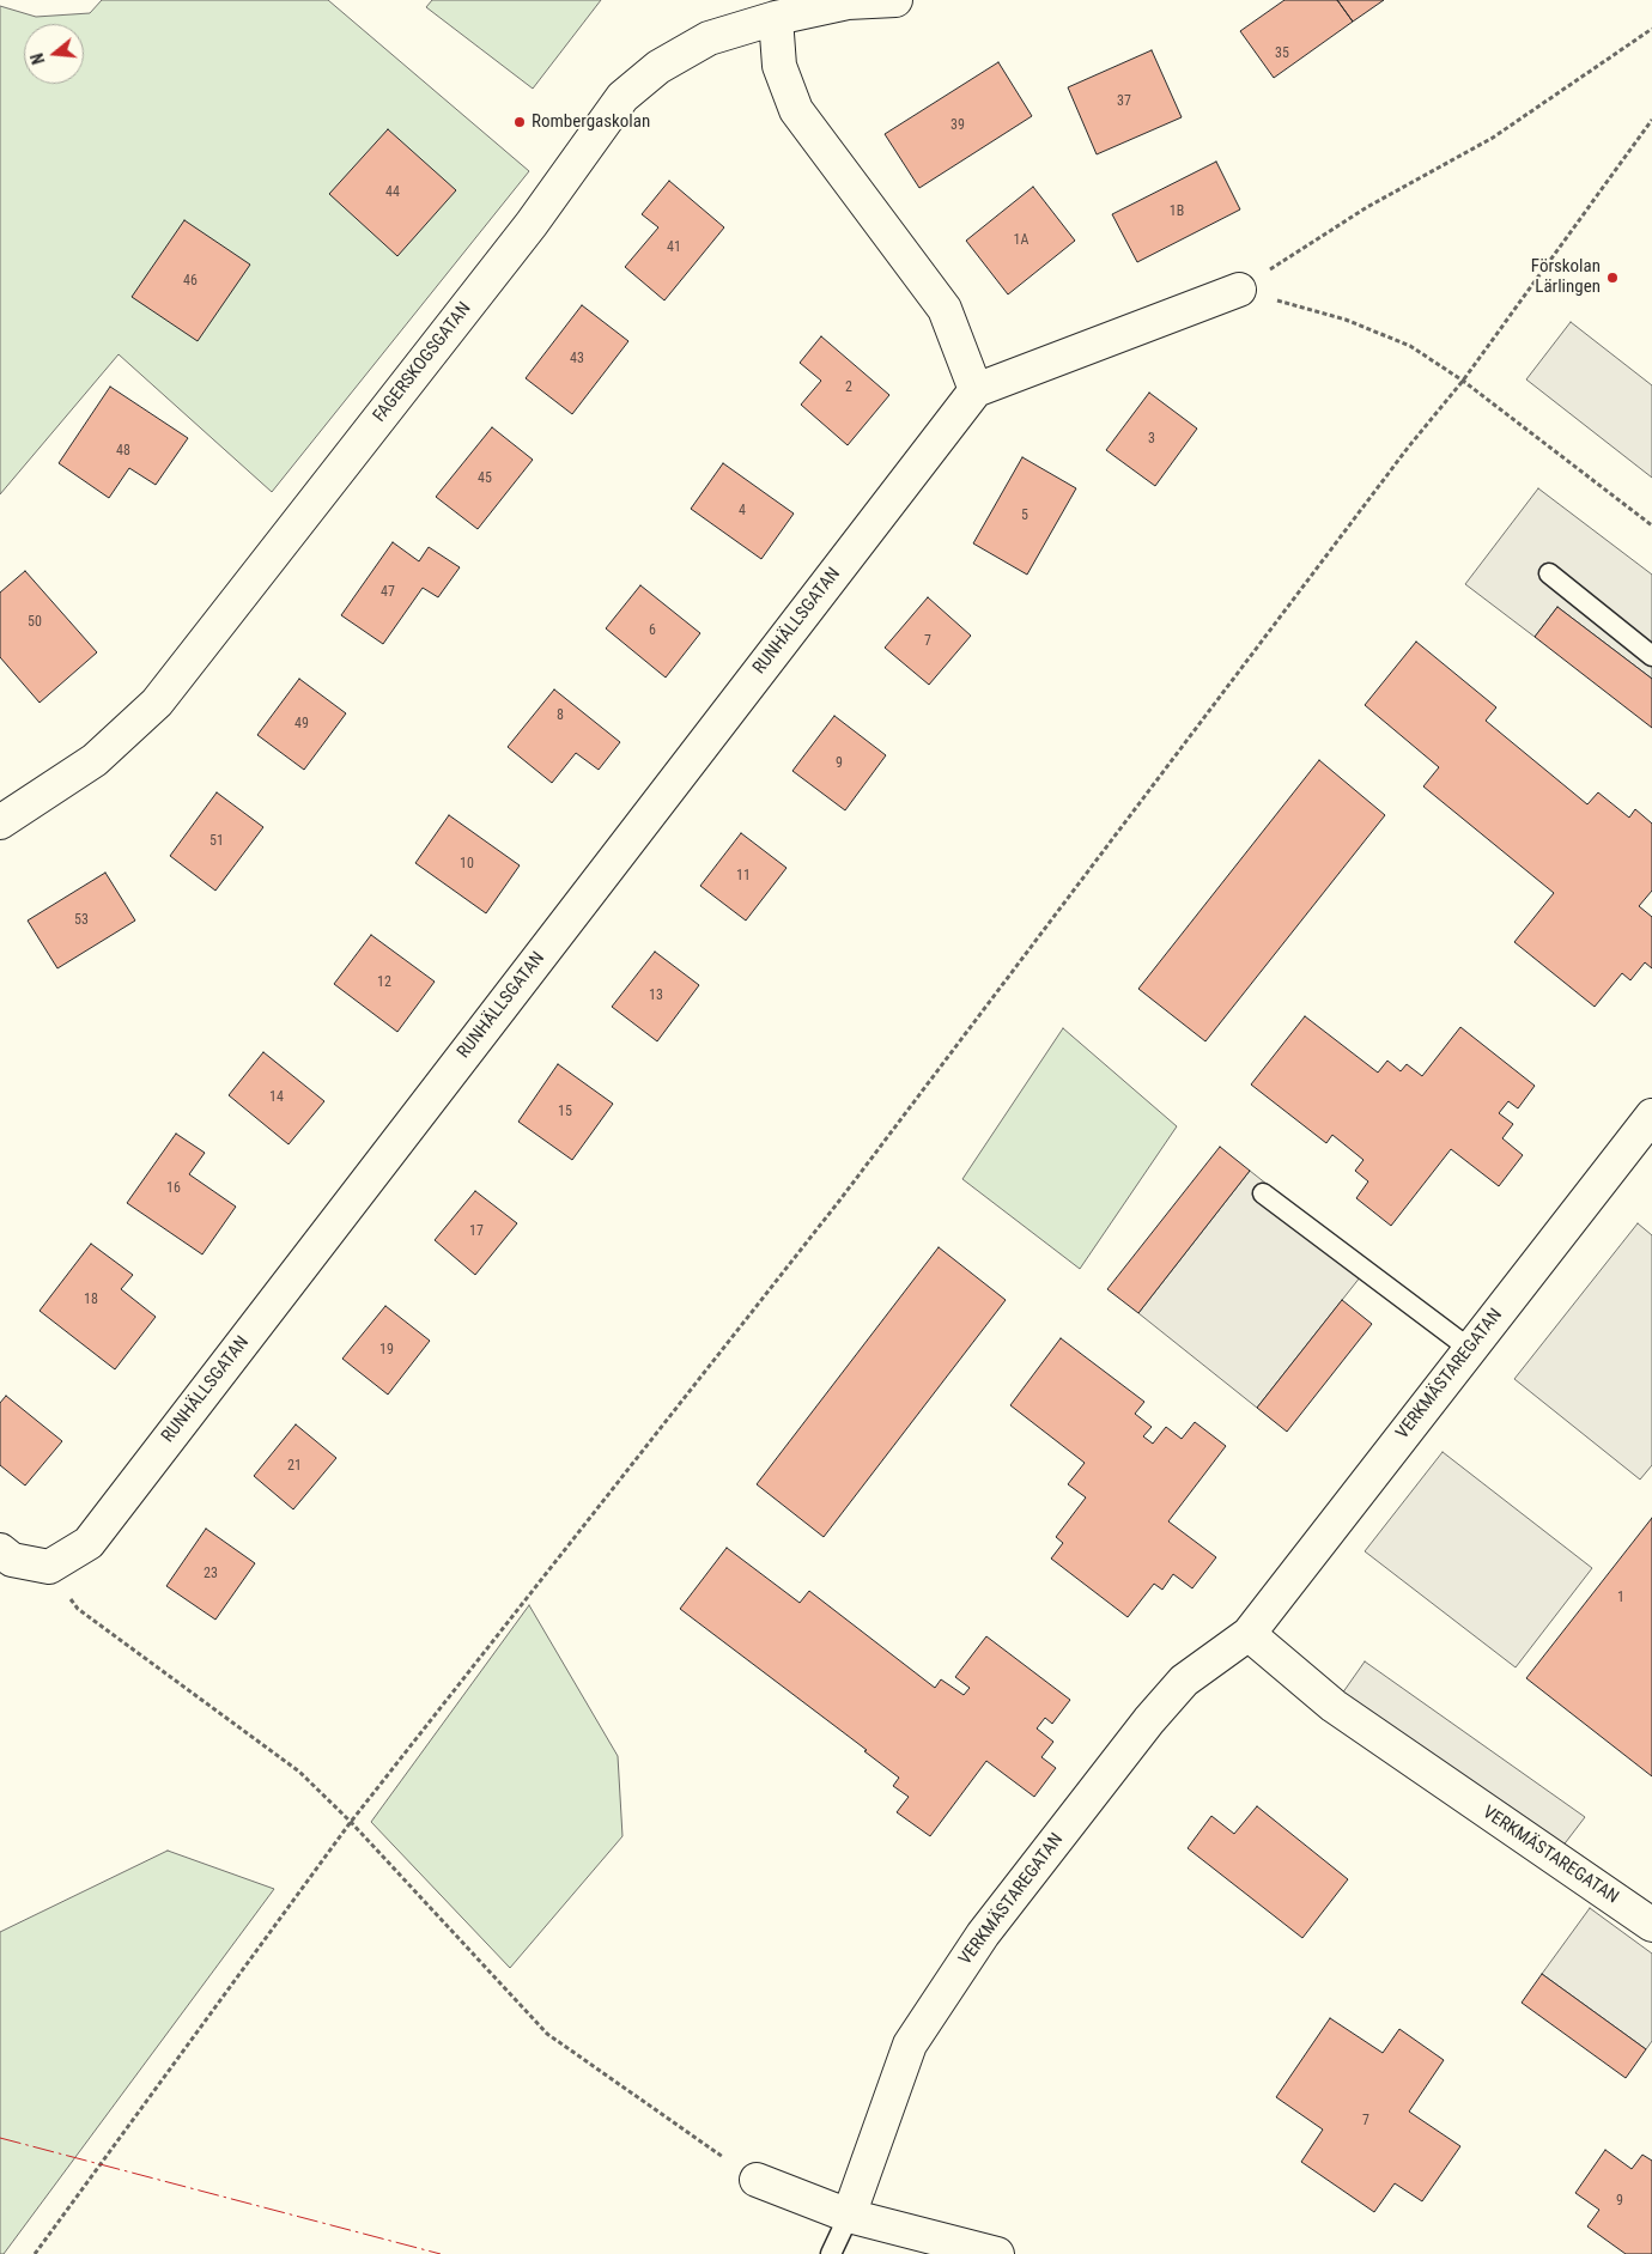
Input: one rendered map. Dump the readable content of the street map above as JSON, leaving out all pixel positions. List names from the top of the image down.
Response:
{
  "streets": {
    "street": ["FAGERSKOGSGATAN", "RUNHÄLLSGATAN", "VERKMÄSTAREGATAN"]
  },
  "places": ["Rombergaskolan", "Förskolan Lärlingen"],
  "house_numbers": [
    "35",
    "37",
    "39",
    "44",
    "1B",
    "1A",
    "41",
    "46",
    "43",
    "2",
    "3",
    "48",
    "45",
    "4",
    "5",
    "47",
    "50",
    "6",
    "7",
    "8",
    "49",
    "9",
    "51",
    "10",
    "11",
    "53",
    "12",
    "13",
    "14",
    "15",
    "16",
    "17",
    "18",
    "19",
    "21",
    "23",
    "1",
    "7",
    "9"
  ],
  "north": "left"
}
